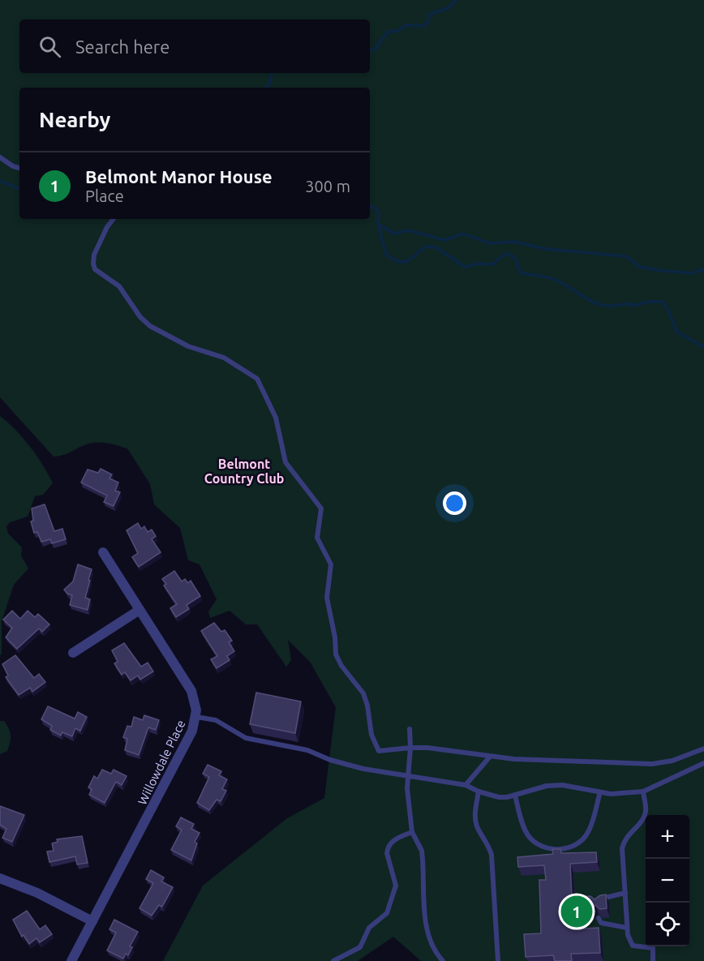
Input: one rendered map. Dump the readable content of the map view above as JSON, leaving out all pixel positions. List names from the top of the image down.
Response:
{
  "streets": {
    "street": ["Willowdale Place"]
  },
  "districts": ["Belmont Country Club"],
  "page": {
    "search": "Search here",
    "heading": "Nearby",
    "list": [
      {
        "mark": "1",
        "name": "Belmont Manor House",
        "note": "Place",
        "value": "300 m"
      }
    ],
    "map_buttons": ["+", "−"],
    "pins": "1"
  }
}
